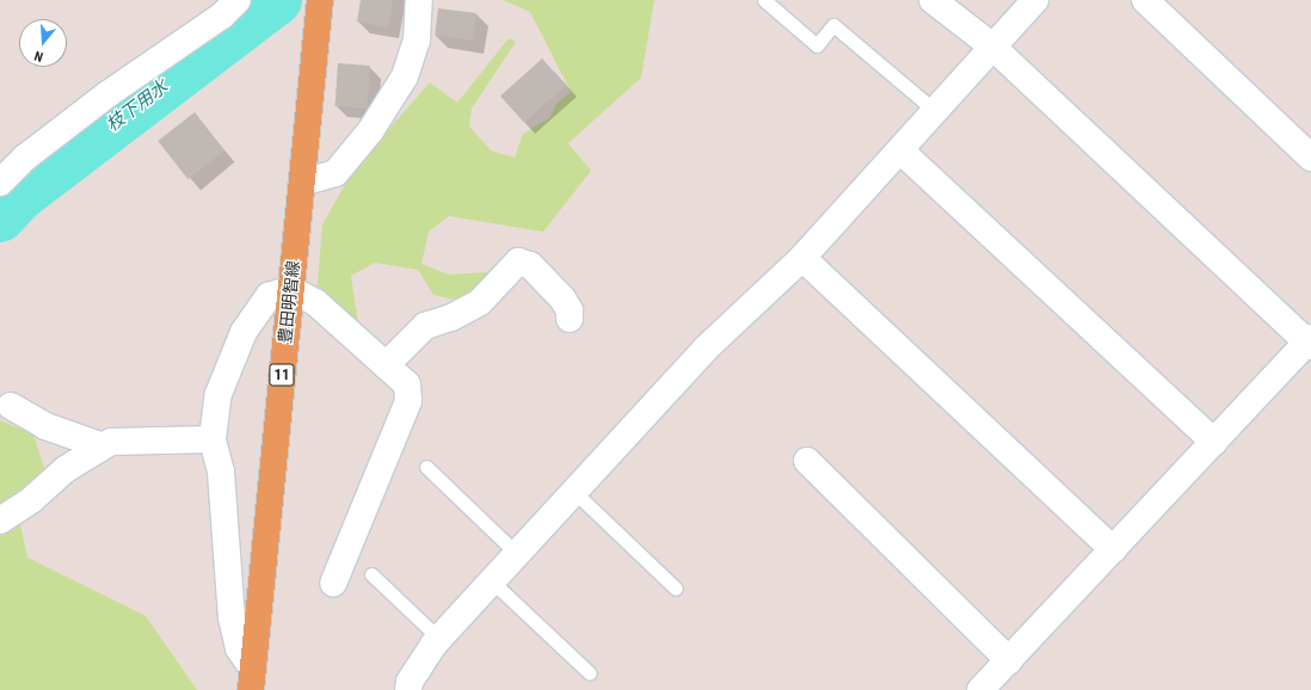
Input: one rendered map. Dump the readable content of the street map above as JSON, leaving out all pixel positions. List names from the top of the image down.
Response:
{
  "streets": {
    "main road": ["豊田明智線", "11"]
  },
  "water": ["枝下用水"],
  "north": "bottom"
}
